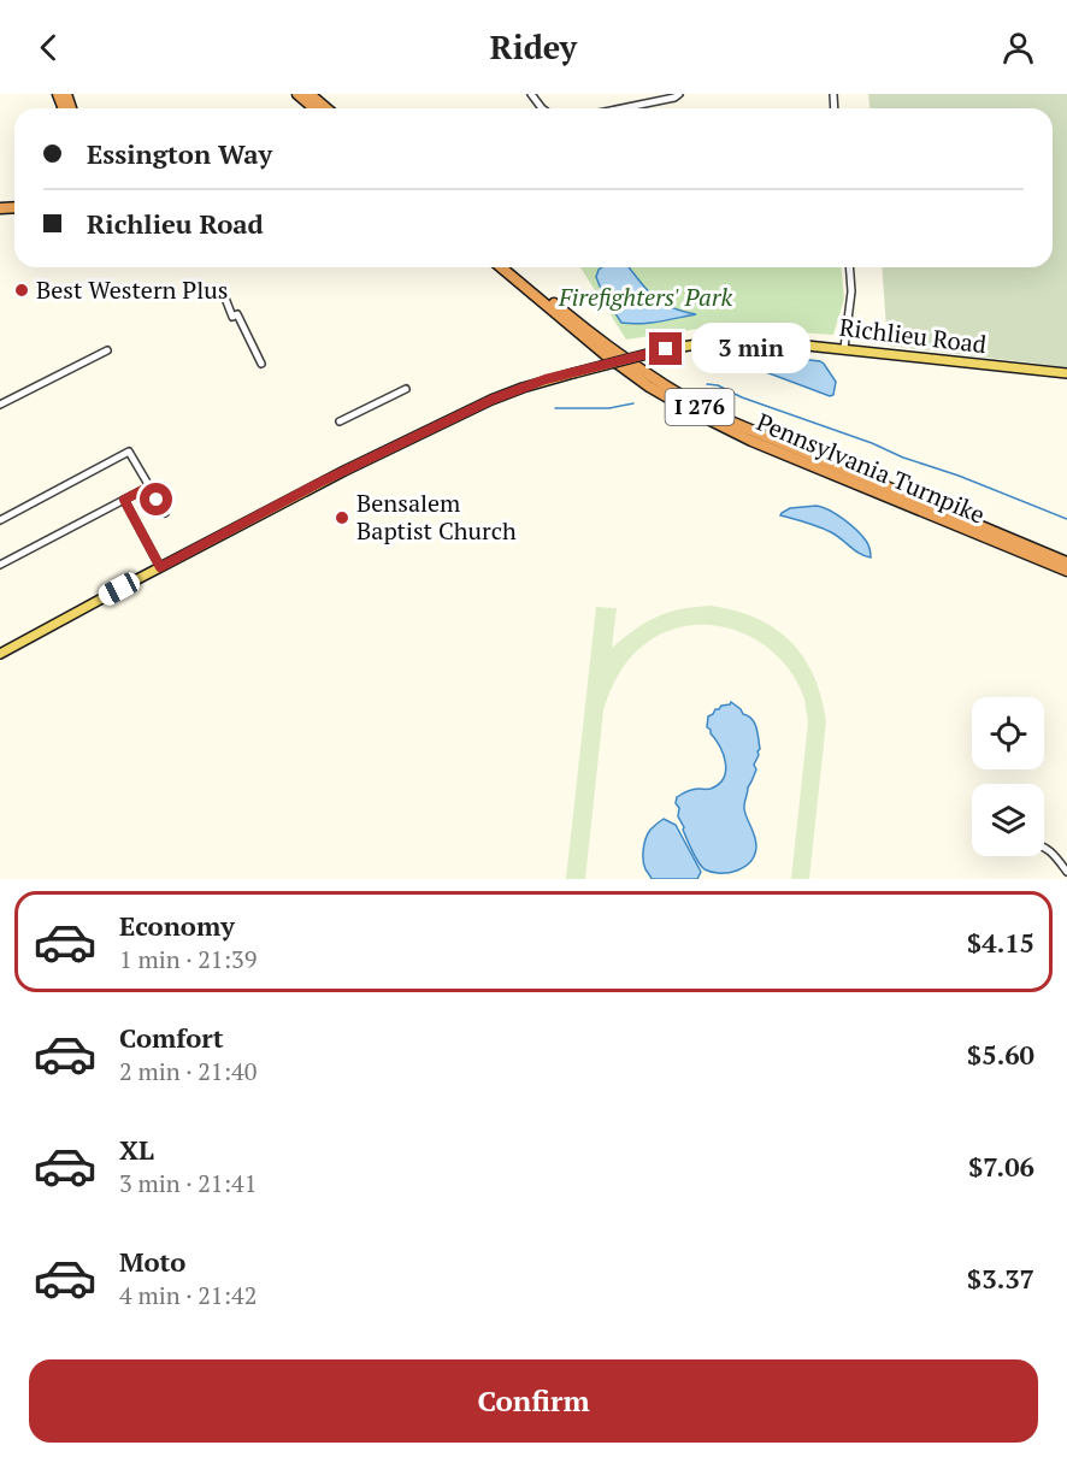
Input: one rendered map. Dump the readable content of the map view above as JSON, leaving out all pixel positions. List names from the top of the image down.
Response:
{
  "streets": {
    "highway": ["I 276", "Pennsylvania Turnpike"],
    "main road": ["Richlieu Road"]
  },
  "parks": ["Firefighters' Park"],
  "places": ["Best Western Plus", "Bensalem Baptist Church"],
  "page": {
    "header": "Ridey",
    "banner": ["Essington Way", "Richlieu Road"],
    "bubble": "3 min",
    "list": [
      {
        "name": "Economy",
        "note": "1 min · 21:39",
        "value": "$4.15"
      },
      {
        "name": "Comfort",
        "note": "2 min · 21:40",
        "value": "$5.60"
      },
      {
        "name": "XL",
        "note": "3 min · 21:41",
        "value": "$7.06"
      },
      {
        "name": "Moto",
        "note": "4 min · 21:42",
        "value": "$3.37"
      }
    ],
    "buttons": "Confirm"
  }
}
